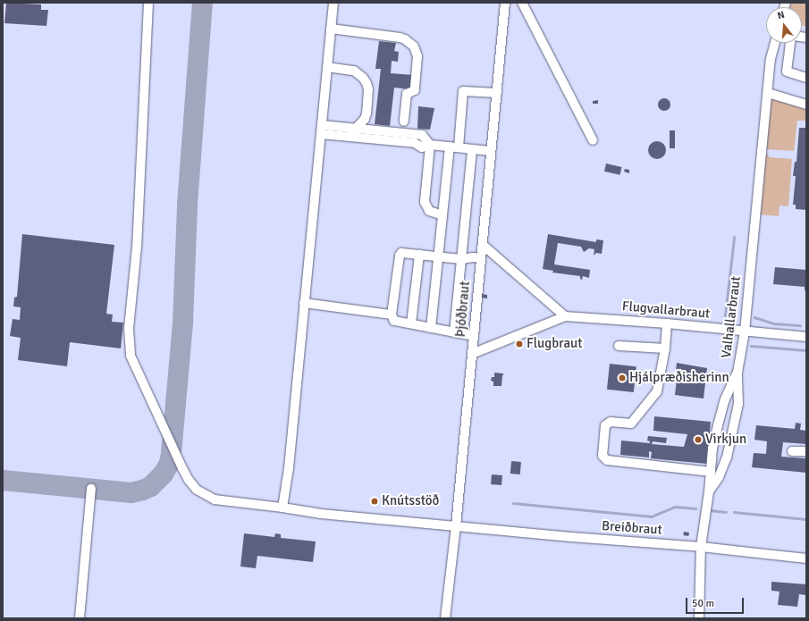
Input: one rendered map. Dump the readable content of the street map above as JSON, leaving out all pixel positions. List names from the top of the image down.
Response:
{
  "streets": {
    "street": [
      "Þjóðbraut",
      "Flugvallarbraut",
      "Valhallarbraut",
      "Breiðbraut"
    ]
  },
  "crossings": [
    ["Þjóðbraut", "Flugvallarbraut"],
    ["Þjóðbraut", "Breiðbraut"],
    ["Flugvallarbraut", "Valhallarbraut"],
    ["Valhallarbraut", "Breiðbraut"]
  ],
  "places": [
    "Flugbraut",
    "Hjálpræðisherinn",
    "Virkjun",
    "Knútsstöð"
  ],
  "scale_bar": "50 m",
  "north": "top"
}
